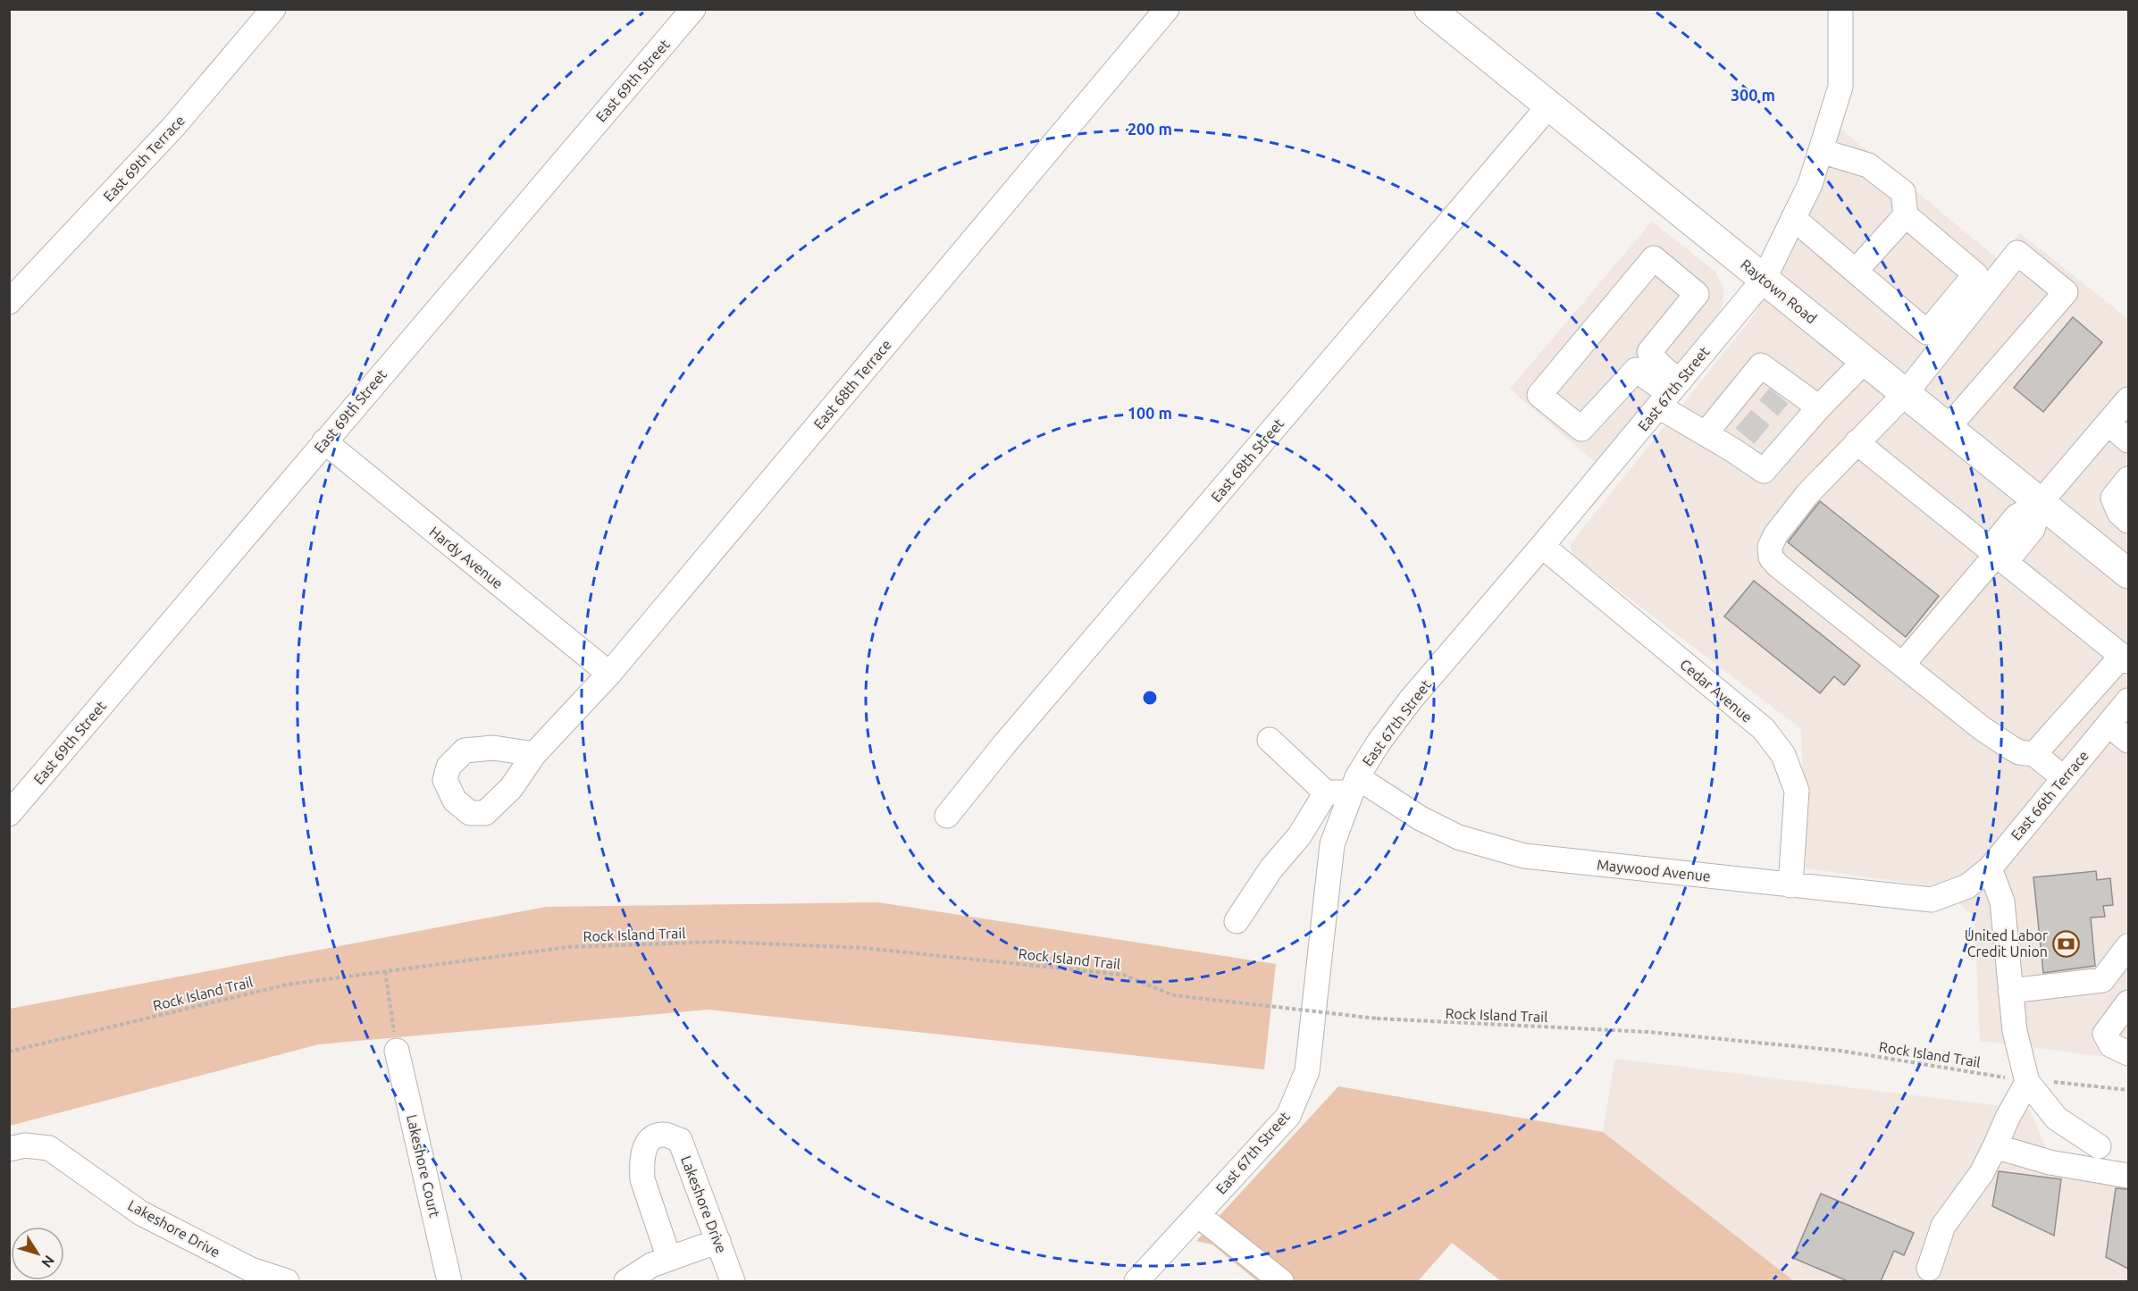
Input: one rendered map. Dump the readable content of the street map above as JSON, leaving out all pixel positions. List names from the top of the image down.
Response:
{
  "streets": {
    "main road": ["Raytown Road"],
    "street": [
      "East 69th Street",
      "East 69th Terrace",
      "East 68th Terrace",
      "East 67th Street",
      "East 68th Street",
      "Hardy Avenue",
      "Cedar Avenue",
      "East 66th Terrace",
      "Maywood Avenue",
      "Lakeshore Court",
      "Lakeshore Drive"
    ],
    "path": ["Rock Island Trail"]
  },
  "crossings": [
    ["East 69th Street", "Hardy Avenue"],
    ["Raytown Road", "East 67th Street"],
    ["Raytown Road", "East 68th Street"],
    ["East 68th Terrace", "Hardy Avenue"],
    ["East 67th Street", "Cedar Avenue"],
    ["East 67th Street", "Maywood Avenue"],
    ["Cedar Avenue", "Maywood Avenue"],
    ["East 66th Terrace", "Maywood Avenue"]
  ],
  "places": {
    "bank": ["United Labor Credit Union"]
  },
  "north": "bottom right",
  "rings": ["300 m", "200 m", "100 m"]
}
